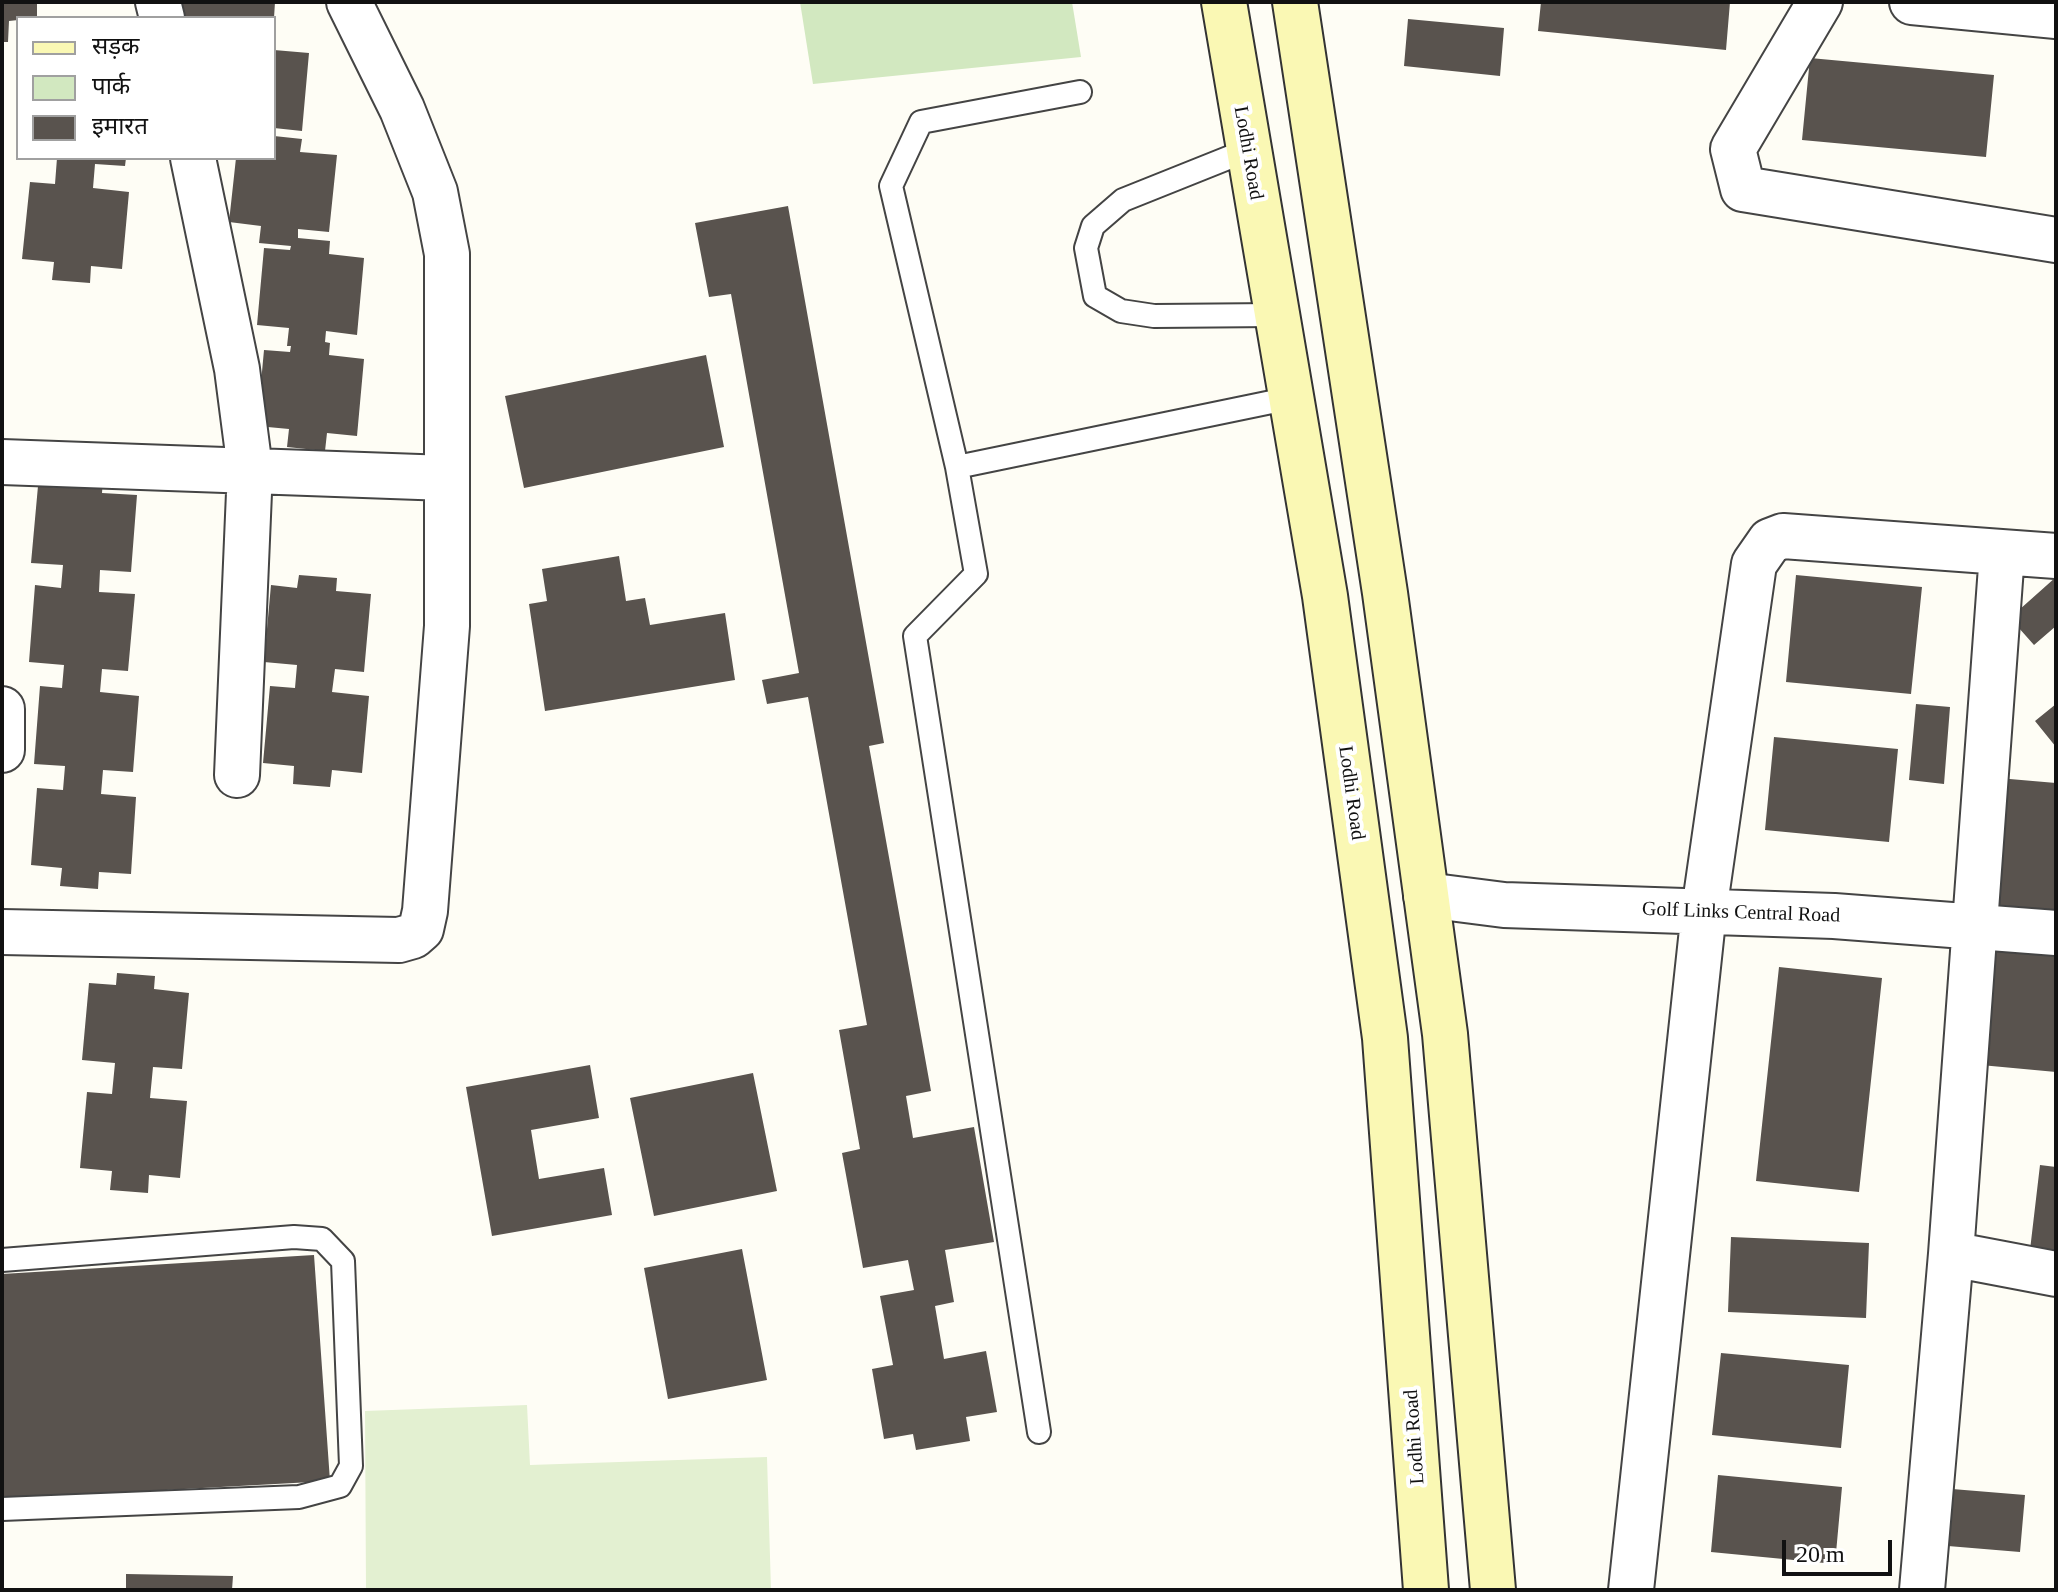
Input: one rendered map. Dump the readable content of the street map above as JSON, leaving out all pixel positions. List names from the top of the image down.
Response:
{
  "streets": {
    "main road": ["Lodhi Road"],
    "street": ["Golf Links Central Road"]
  },
  "legend": ["सड़क", "पार्क", "इमारत"],
  "scale_bar": "20 m"
}
